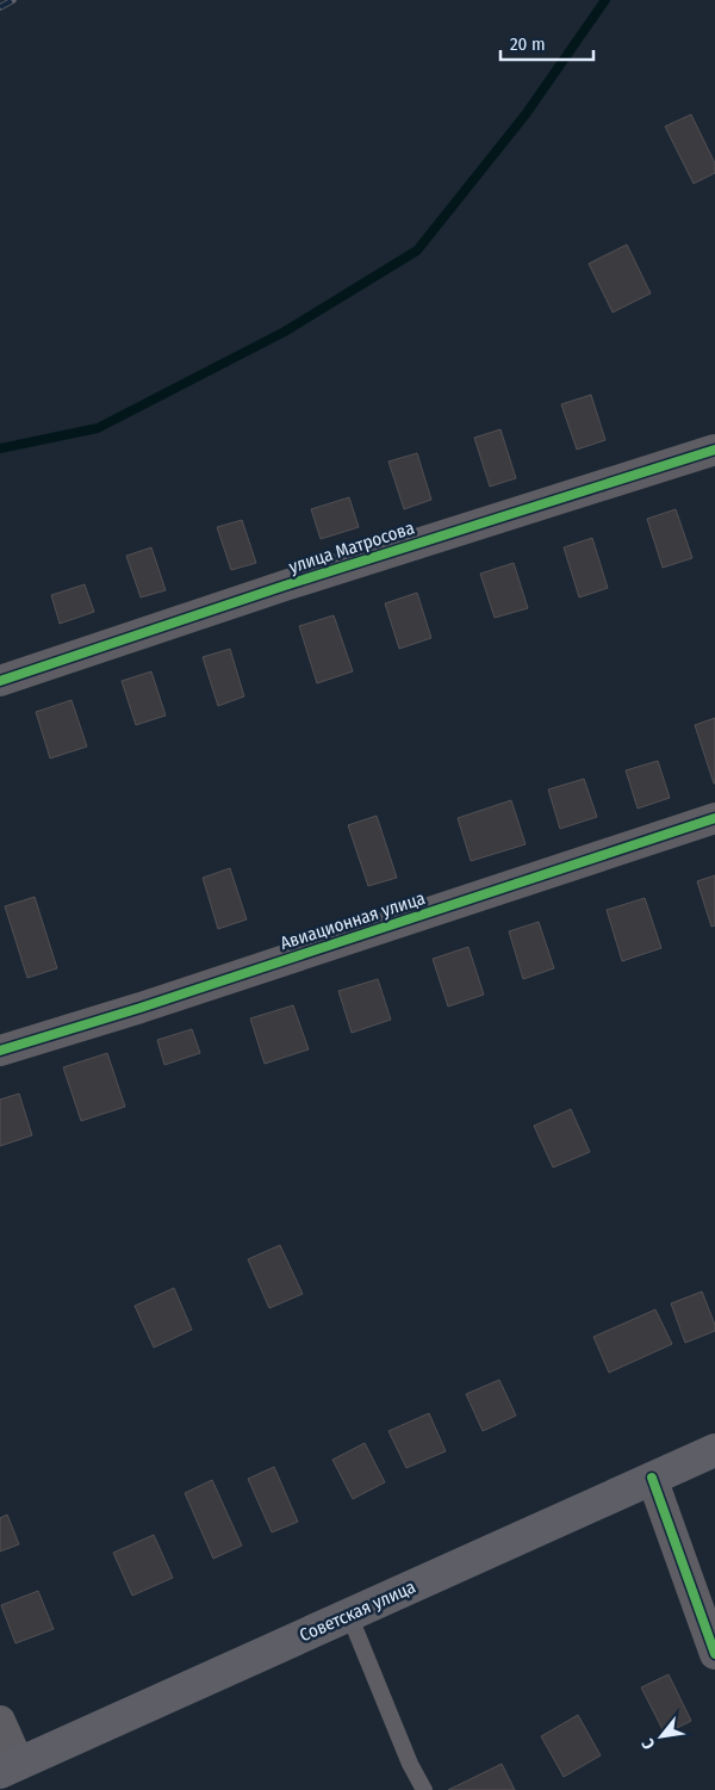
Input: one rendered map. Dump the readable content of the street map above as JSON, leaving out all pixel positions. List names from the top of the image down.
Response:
{
  "streets": {
    "main road": ["Советская улица"],
    "street": ["улица Матросова", "Авиационная улица"]
  },
  "scale_bar": "20 m",
  "north": "bottom left"
}
